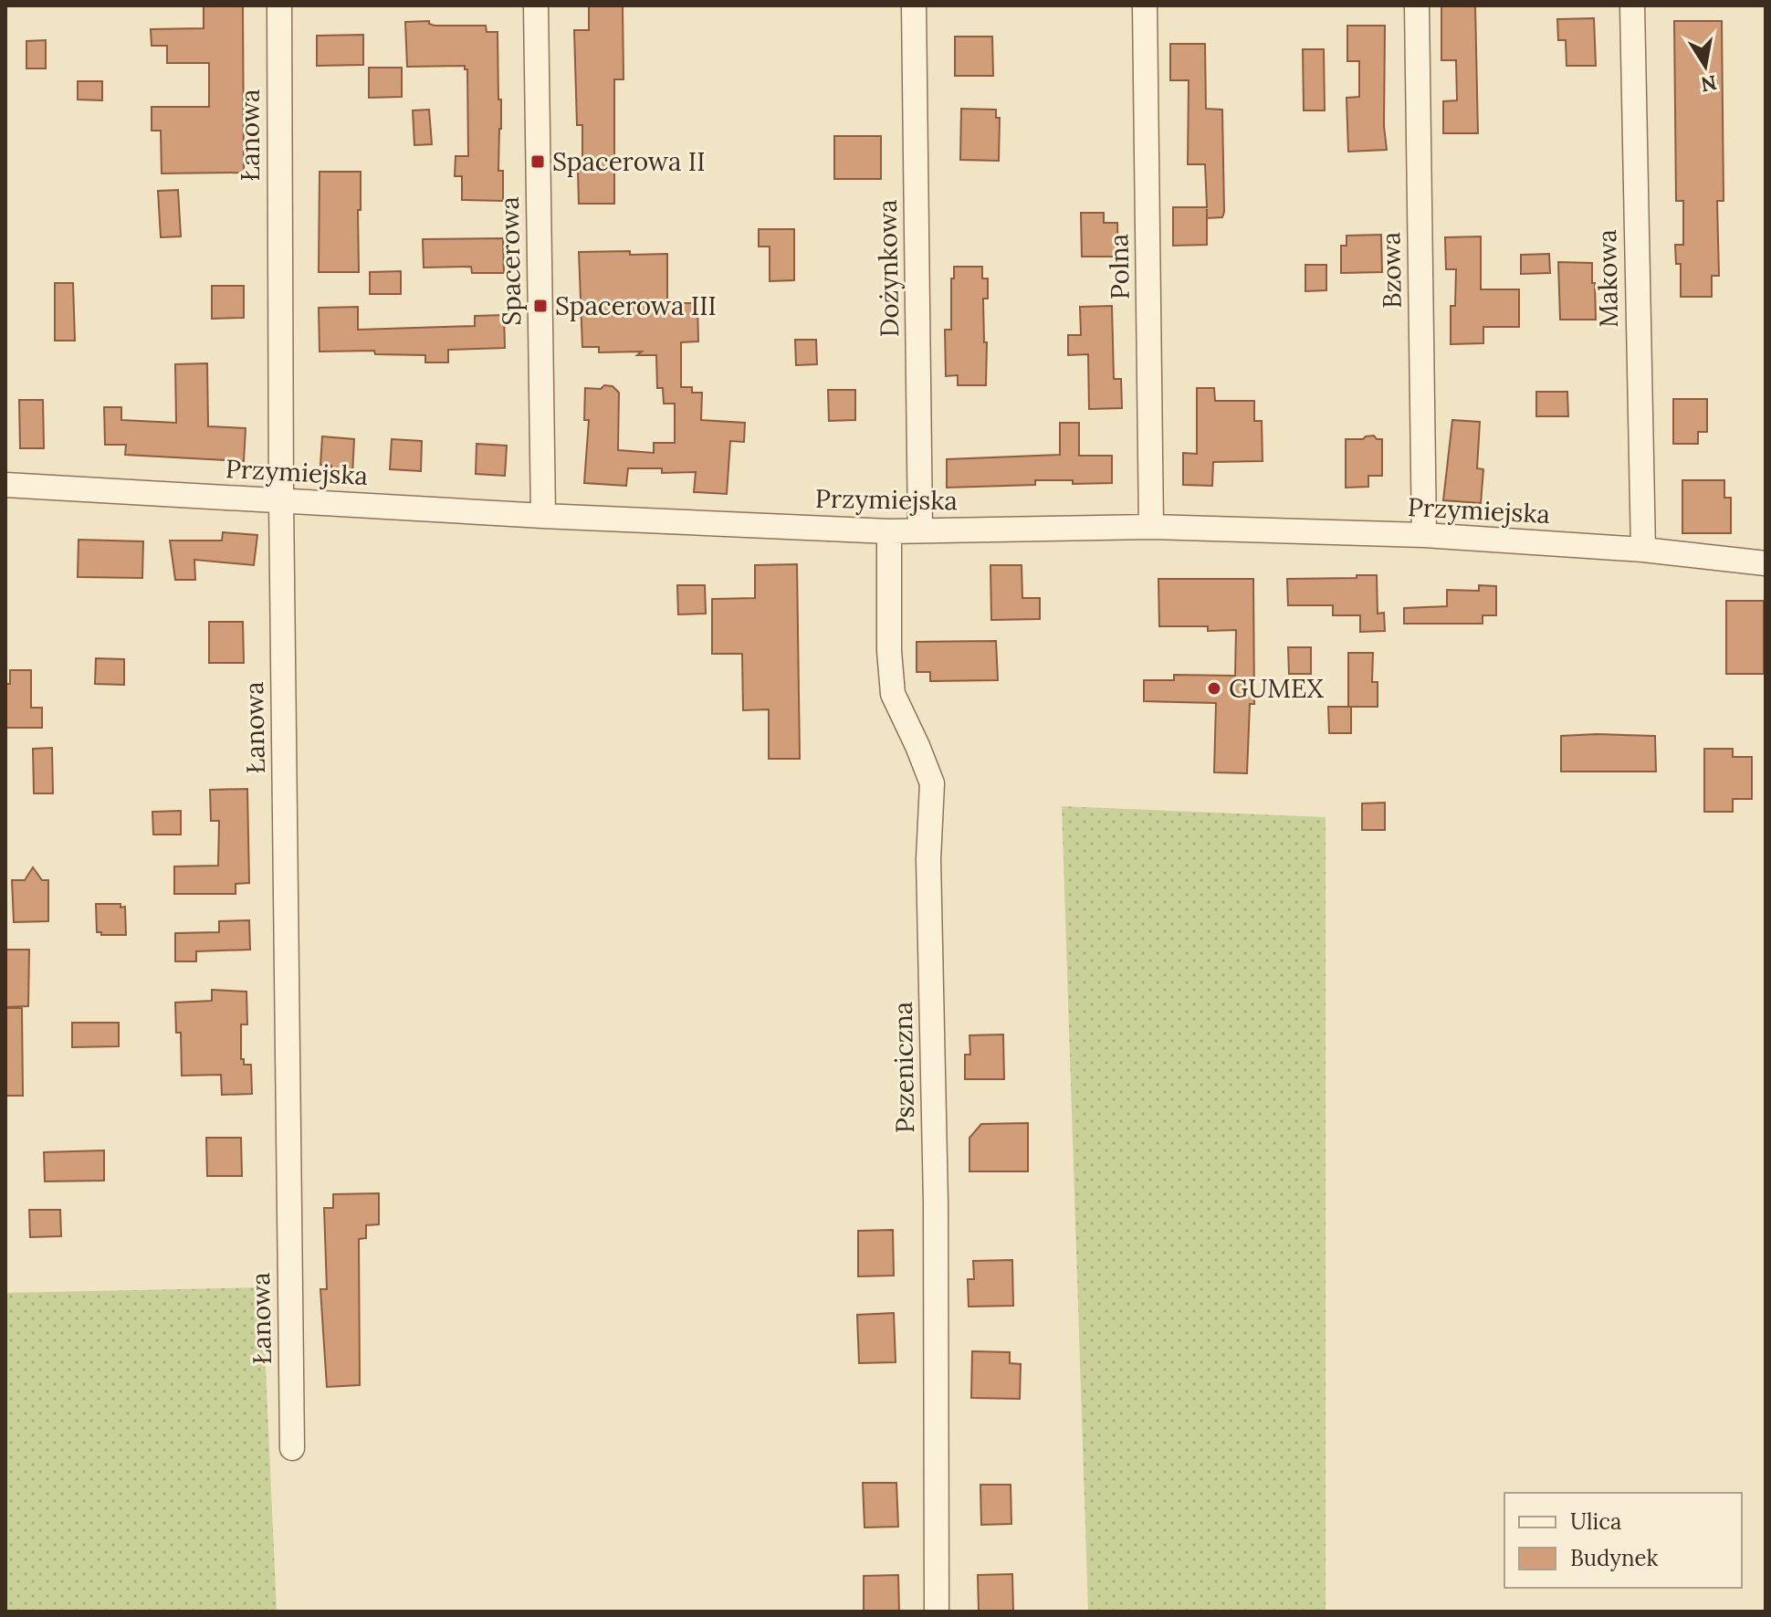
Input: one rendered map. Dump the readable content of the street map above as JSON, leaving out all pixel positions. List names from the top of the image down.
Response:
{
  "streets": {
    "street": [
      "Łanowa",
      "Spacerowa",
      "Polna",
      "Dożynkowa",
      "Bzowa",
      "Makowa",
      "Przymiejska",
      "Pszeniczna"
    ]
  },
  "crossings": [
    ["Łanowa", "Przymiejska"],
    ["Spacerowa", "Przymiejska"],
    ["Polna", "Przymiejska"],
    ["Dożynkowa", "Przymiejska"],
    ["Bzowa", "Przymiejska"],
    ["Makowa", "Przymiejska"],
    ["Przymiejska", "Pszeniczna"]
  ],
  "places": {
    "transit": ["Spacerowa II", "Spacerowa III"],
    "other": ["GUMEX"]
  },
  "legend": ["Ulica", "Budynek"],
  "north": "bottom"
}
